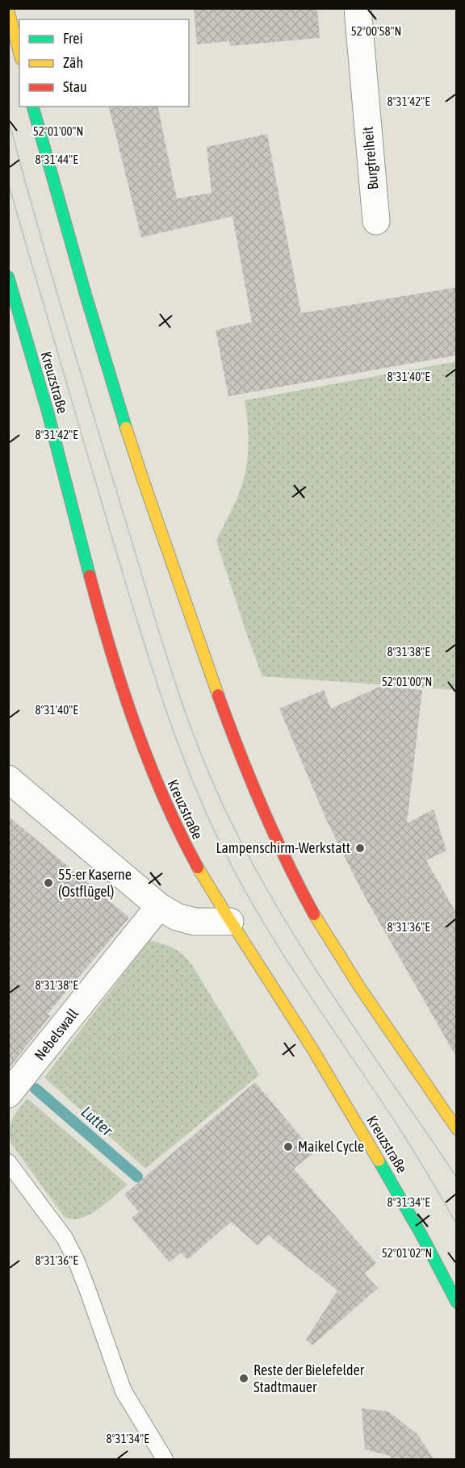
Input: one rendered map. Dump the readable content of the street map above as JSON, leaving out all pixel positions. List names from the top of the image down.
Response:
{
  "streets": {
    "main road": ["Kreuzstraße"],
    "street": ["Burgfreiheit", "Nebelswall"]
  },
  "water": ["Lutter"],
  "places": [
    "Lampenschirm-Werkstatt",
    "55-er Kaserne (Ostflügel)",
    "Maikel Cycle",
    "Reste der Bielefelder Stadtmauer"
  ],
  "legend": ["Frei", "Zäh", "Stau"],
  "coordinates": [
    "52°00'58\"N",
    "8°31'42\"E",
    "52°01'00\"N",
    "8°31'44\"E",
    "8°31'40\"E",
    "8°31'38\"E",
    "8°31'36\"E",
    "8°31'34\"E",
    "52°01'02\"N"
  ]
}
